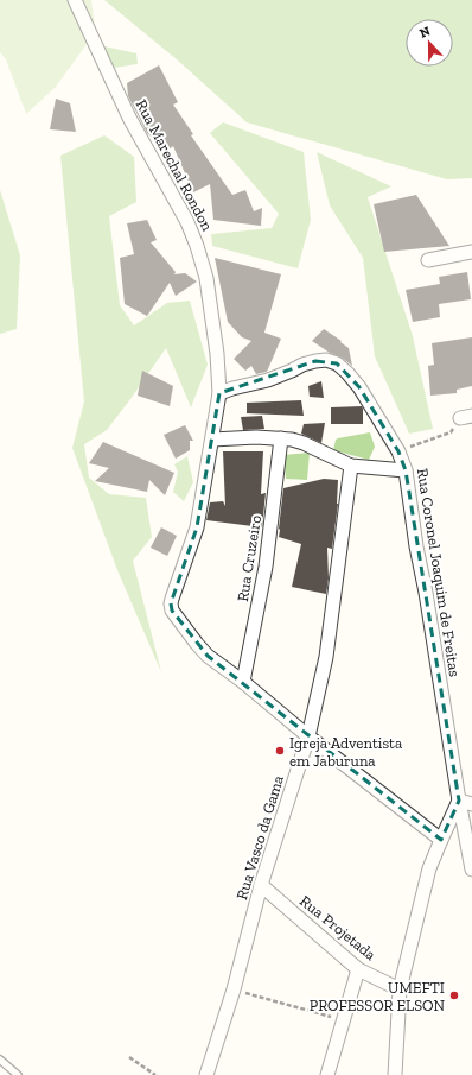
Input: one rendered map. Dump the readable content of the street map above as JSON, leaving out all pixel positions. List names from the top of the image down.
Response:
{
  "streets": {
    "street": [
      "Rua Marechal Rondon",
      "Rua Cruzeiro",
      "Rua Coronel Joaquim de Freitas",
      "Rua Vasco da Gama",
      "Rua Projetada"
    ]
  },
  "crossings": [
    ["Rua Marechal Rondon", "Rua Cruzeiro"],
    ["Rua Marechal Rondon", "Rua Coronel Joaquim de Freitas"],
    ["Rua Vasco da Gama", "Rua Projetada"]
  ],
  "places": ["Igreja Adventista em Jaburuna", "UMEFTI PROFESSOR ELSON"],
  "north": "top"
}
